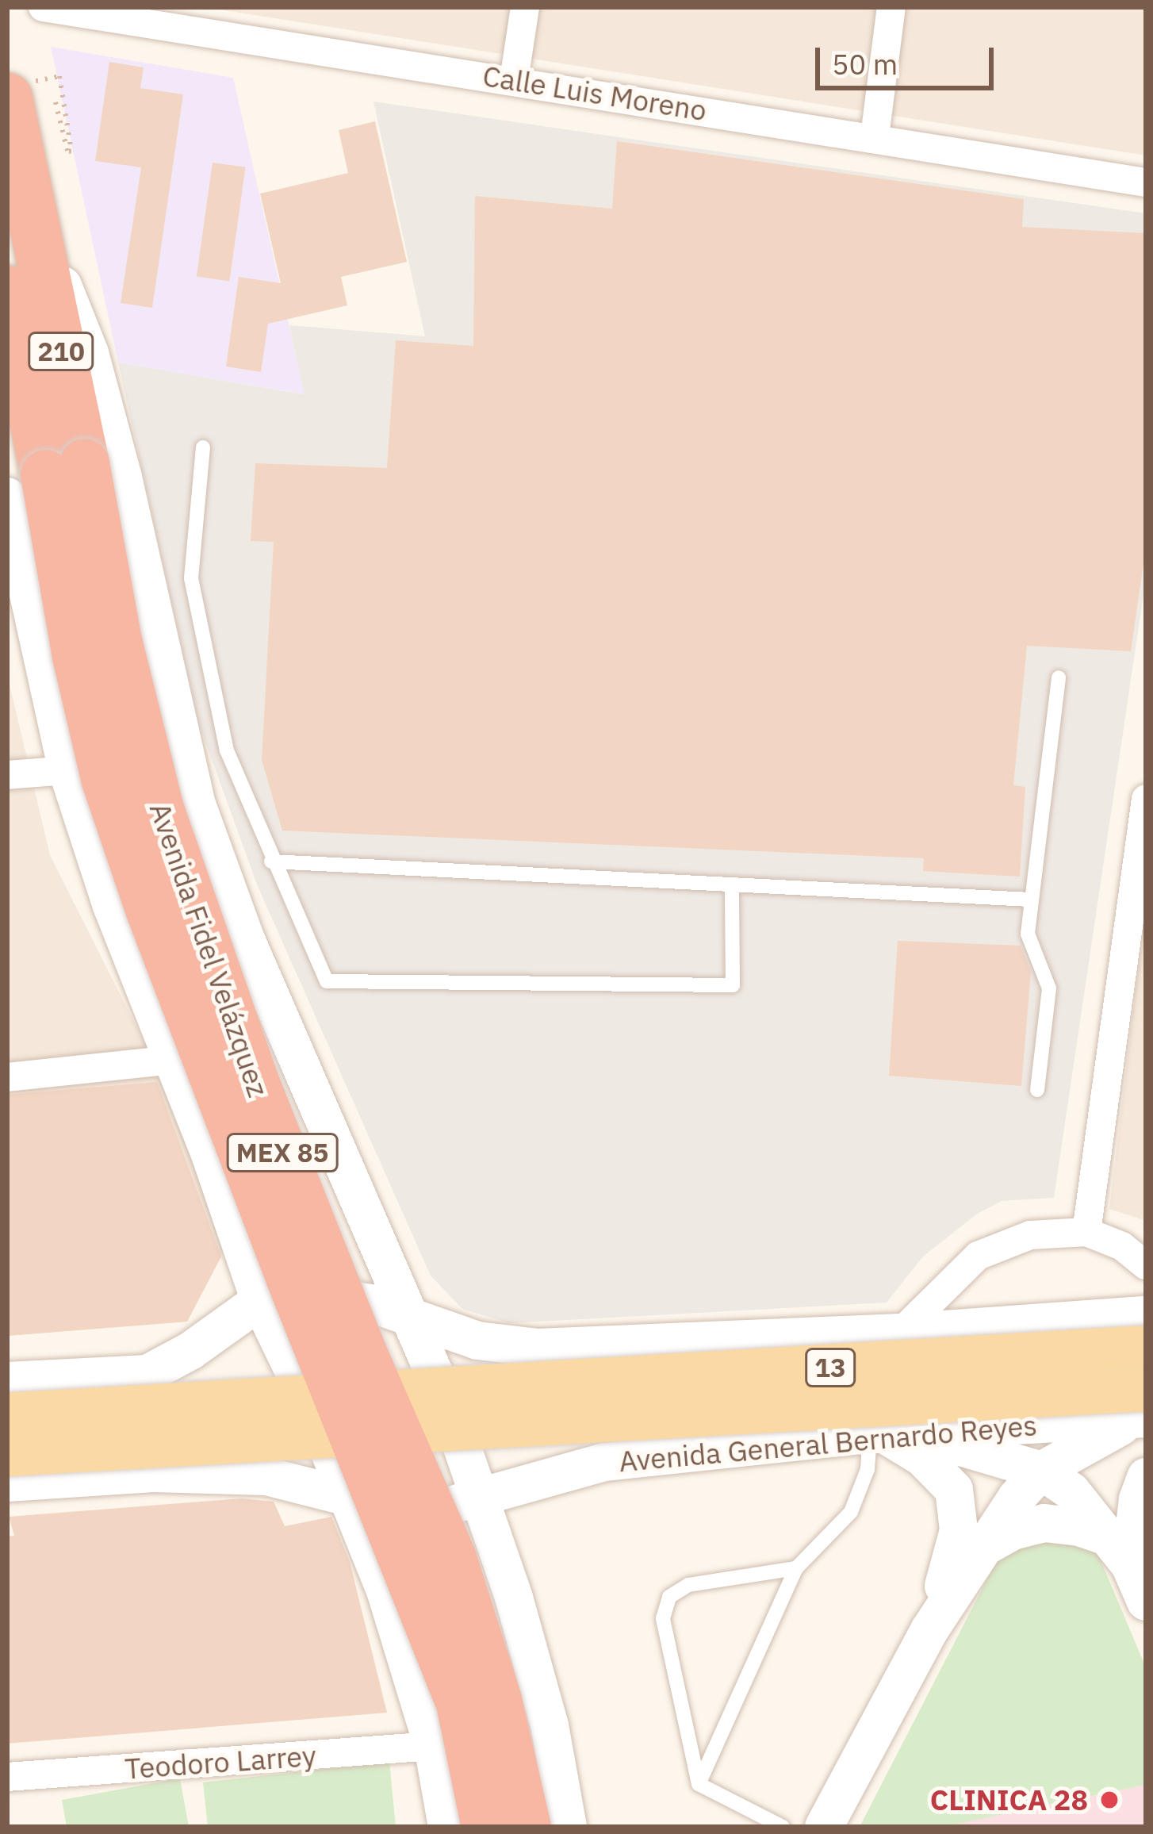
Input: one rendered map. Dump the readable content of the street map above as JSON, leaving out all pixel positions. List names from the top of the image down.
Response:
{
  "streets": {
    "highway": ["210", "Avenida Fidel Velázquez", "MEX 85"],
    "main road": ["13", "Avenida General Bernardo Reyes"],
    "street": ["Calle Luis Moreno", "Teodoro Larrey"]
  },
  "places": ["CLINICA 28"],
  "scale_bar": "50 m"
}
